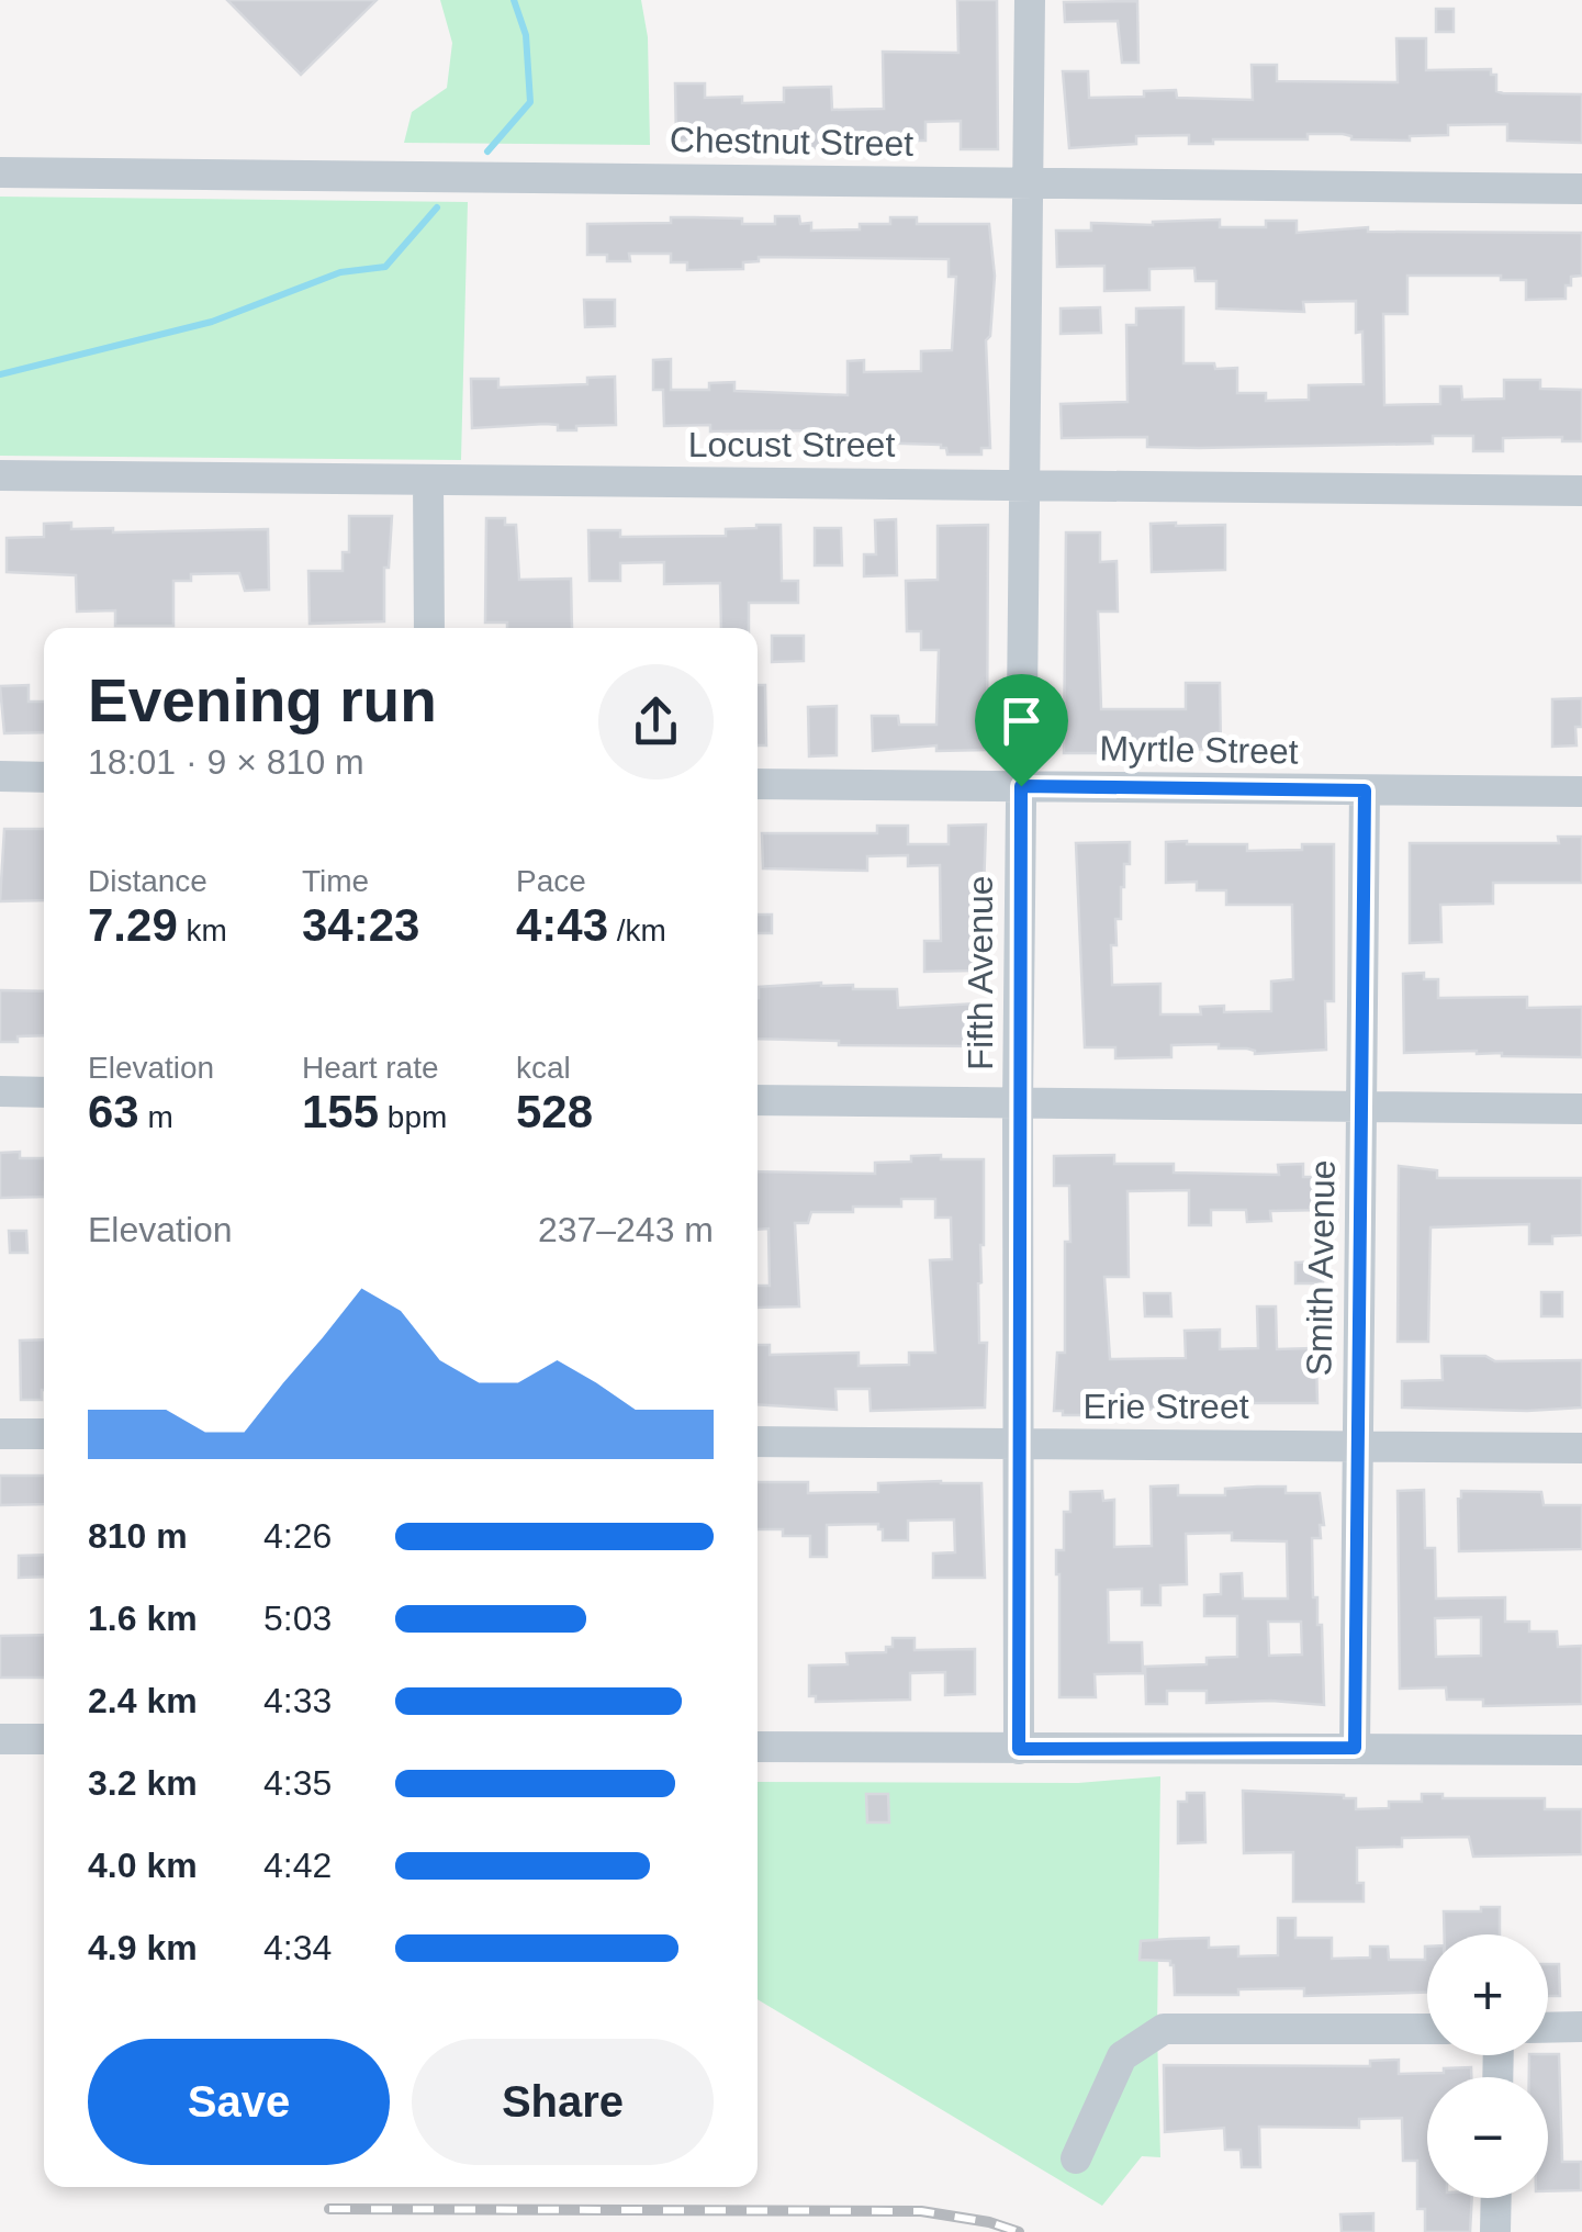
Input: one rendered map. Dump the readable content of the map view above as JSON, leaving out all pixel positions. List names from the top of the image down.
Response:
{
  "streets": {
    "street": [
      "Chestnut Street",
      "Locust Street",
      "Myrtle Street",
      "Fifth Avenue",
      "Smith Avenue",
      "Erie Street"
    ]
  },
  "crossings": [
    ["Chestnut Street", "Fifth Avenue"],
    ["Locust Street", "Fifth Avenue"],
    ["Myrtle Street", "Fifth Avenue"],
    ["Myrtle Street", "Smith Avenue"],
    ["Fifth Avenue", "Erie Street"],
    ["Smith Avenue", "Erie Street"]
  ],
  "page": {
    "heading": ["Evening run", "18:01 · 9 × 810 m"],
    "stats": [
      ["Distance", "7.29 km"],
      ["Time", "34:23"],
      ["Pace", "4:43 /km"],
      ["Elevation", "63 m"],
      ["Heart rate", "155 bpm"],
      ["kcal", "528"]
    ],
    "chart": ["Elevation", "237–243 m"],
    "list": [
      {
        "name": "810 m",
        "note": "4:26"
      },
      {
        "name": "1.6 km",
        "note": "5:03"
      },
      {
        "name": "2.4 km",
        "note": "4:33"
      },
      {
        "name": "3.2 km",
        "note": "4:35"
      },
      {
        "name": "4.0 km",
        "note": "4:42"
      },
      {
        "name": "4.9 km",
        "note": "4:34"
      }
    ],
    "map_buttons": ["+", "−"],
    "buttons": ["Save", "Share"]
  }
}
